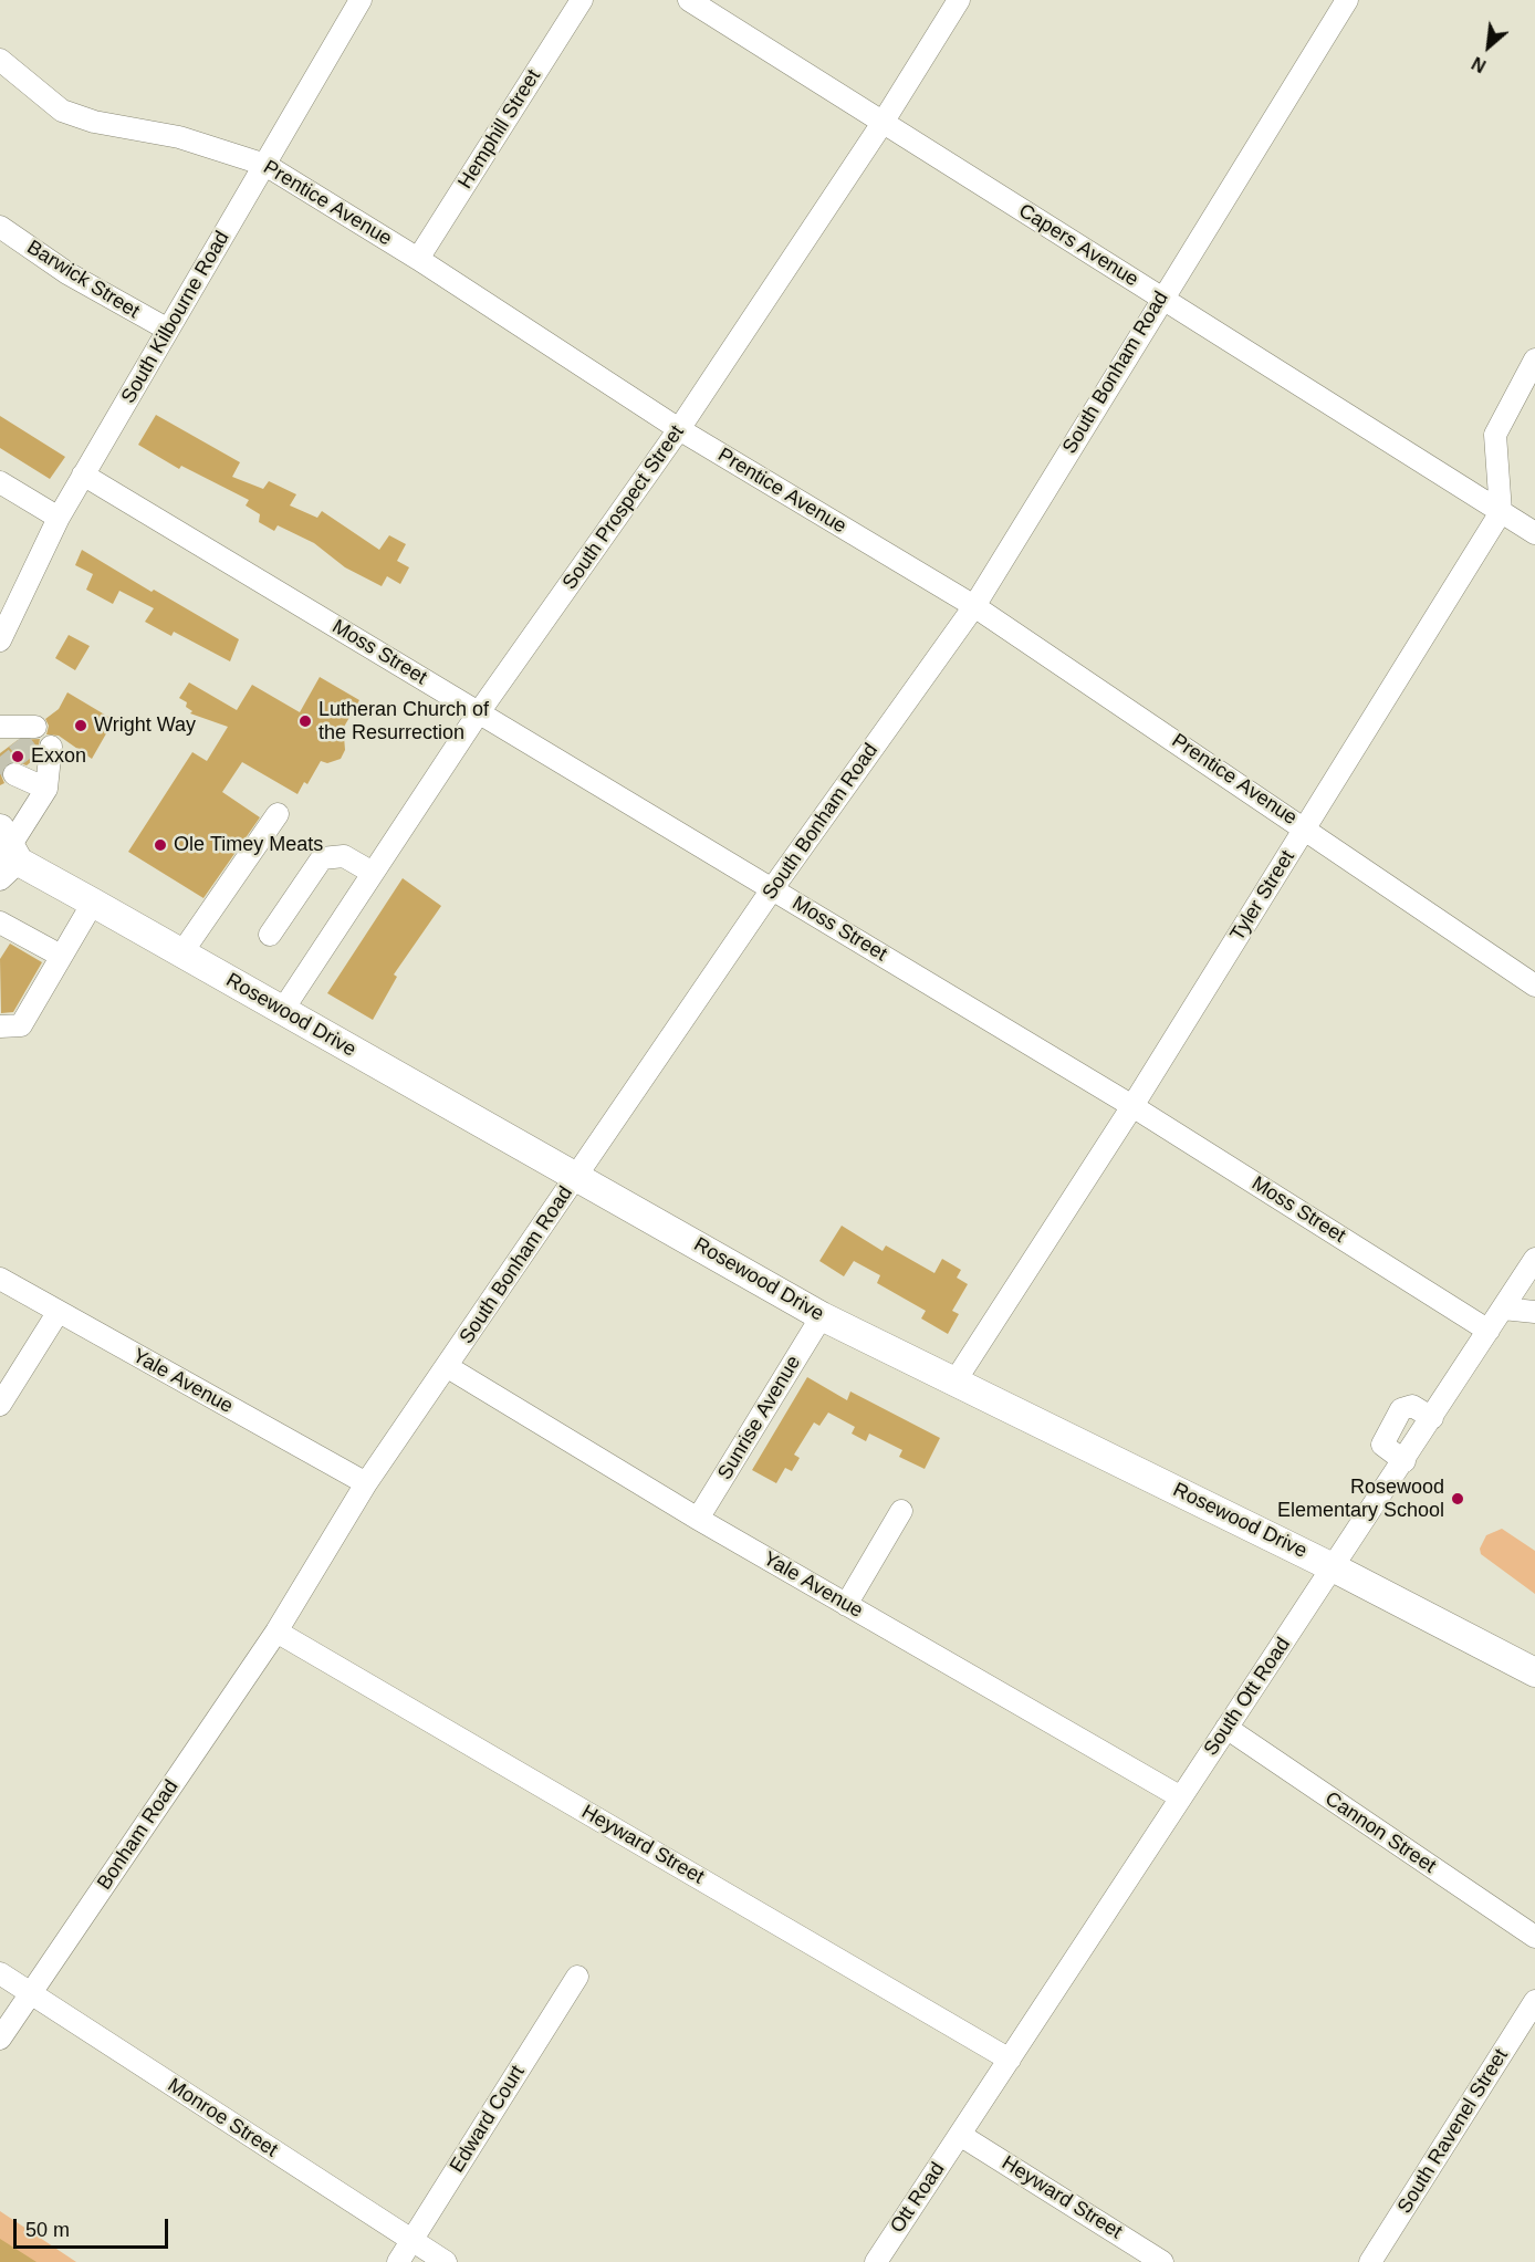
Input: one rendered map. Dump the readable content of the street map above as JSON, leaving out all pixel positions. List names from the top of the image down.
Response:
{
  "streets": {
    "main road": ["Rosewood Drive"],
    "street": [
      "Hemphill Street",
      "Prentice Avenue",
      "Capers Avenue",
      "Barwick Street",
      "South Kilbourne Road",
      "South Bonham Road",
      "South Prospect Street",
      "Moss Street",
      "Tyler Street",
      "Yale Avenue",
      "Sunrise Avenue",
      "South Ott Road",
      "Cannon Street",
      "Bonham Road",
      "Heyward Street",
      "Monroe Street",
      "Edward Court",
      "South Ravenel Street",
      "Ott Road"
    ]
  },
  "crossings": [
    ["Hemphill Street", "Prentice Avenue"],
    ["Prentice Avenue", "South Kilbourne Road"],
    ["Prentice Avenue", "South Bonham Road"],
    ["Prentice Avenue", "South Prospect Street"],
    ["Prentice Avenue", "Tyler Street"],
    ["Capers Avenue", "South Bonham Road"],
    ["Capers Avenue", "South Prospect Street"],
    ["Capers Avenue", "Tyler Street"],
    ["Barwick Street", "South Kilbourne Road"],
    ["South Kilbourne Road", "Moss Street"],
    ["South Bonham Road", "Moss Street"],
    ["South Bonham Road", "Rosewood Drive"],
    ["South Bonham Road", "Yale Avenue"],
    ["South Bonham Road", "Bonham Road"],
    ["South Bonham Road", "Heyward Street"],
    ["South Prospect Street", "Moss Street"],
    ["South Prospect Street", "Rosewood Drive"],
    ["Moss Street", "Tyler Street"],
    ["Moss Street", "South Ott Road"],
    ["Tyler Street", "Rosewood Drive"],
    ["Rosewood Drive", "Sunrise Avenue"],
    ["Rosewood Drive", "South Ott Road"],
    ["Yale Avenue", "Sunrise Avenue"],
    ["Yale Avenue", "South Ott Road"],
    ["South Ott Road", "Cannon Street"],
    ["South Ott Road", "Heyward Street"],
    ["South Ott Road", "Ott Road"],
    ["Bonham Road", "Heyward Street"],
    ["Bonham Road", "Monroe Street"],
    ["Heyward Street", "Ott Road"],
    ["Monroe Street", "Edward Court"]
  ],
  "places": [
    "Lutheran Church of the Resurrection",
    "Wright Way",
    "Exxon",
    "Ole Timey Meats",
    "Rosewood Elementary School"
  ],
  "scale_bar": "50 m",
  "north": "bottom left"
}
